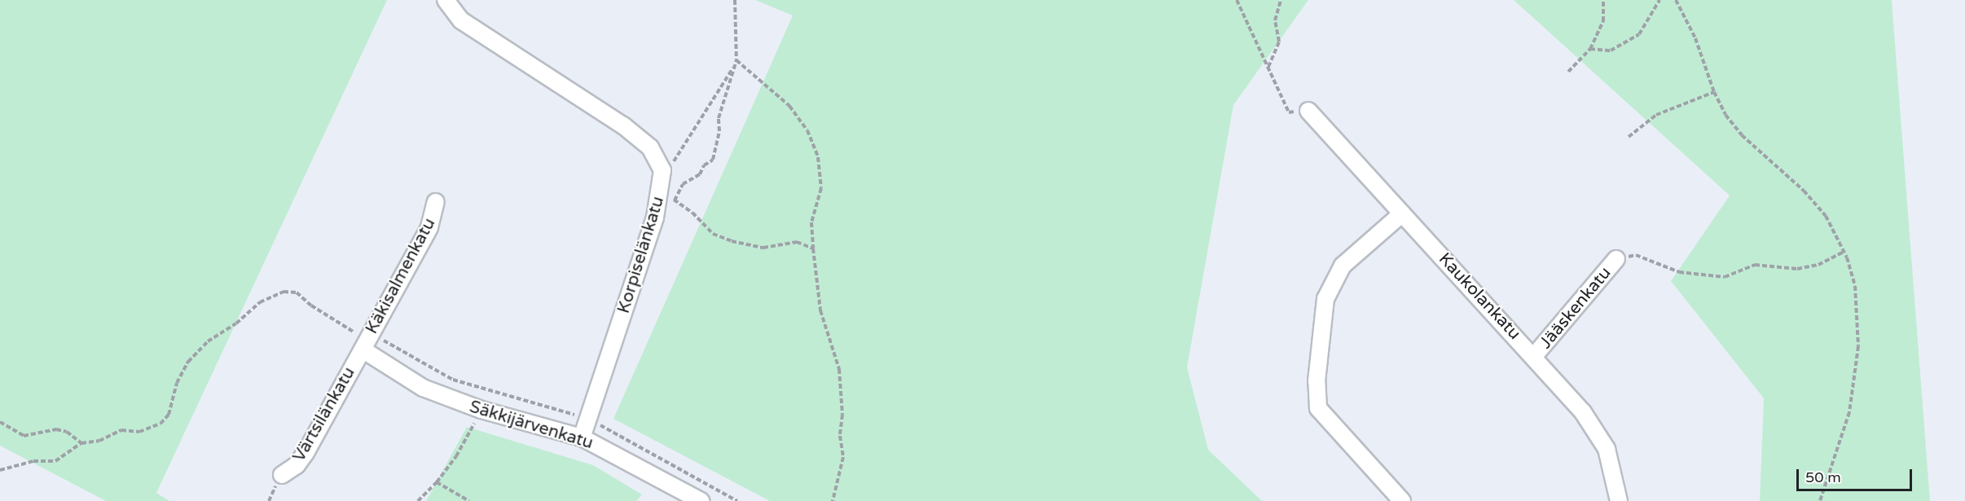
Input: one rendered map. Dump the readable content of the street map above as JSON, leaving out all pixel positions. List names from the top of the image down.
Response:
{
  "streets": {
    "street": [
      "Korpiselänkatu",
      "Käkisalmenkatu",
      "Kaukolankatu",
      "Jääskenkatu",
      "Värtsilänkatu",
      "Säkkijärvenkatu"
    ]
  },
  "crossings": [
    ["Korpiselänkatu", "Säkkijärvenkatu"],
    ["Käkisalmenkatu", "Värtsilänkatu"],
    ["Käkisalmenkatu", "Säkkijärvenkatu"],
    ["Kaukolankatu", "Jääskenkatu"],
    ["Värtsilänkatu", "Säkkijärvenkatu"]
  ],
  "scale_bar": "50 m"
}
